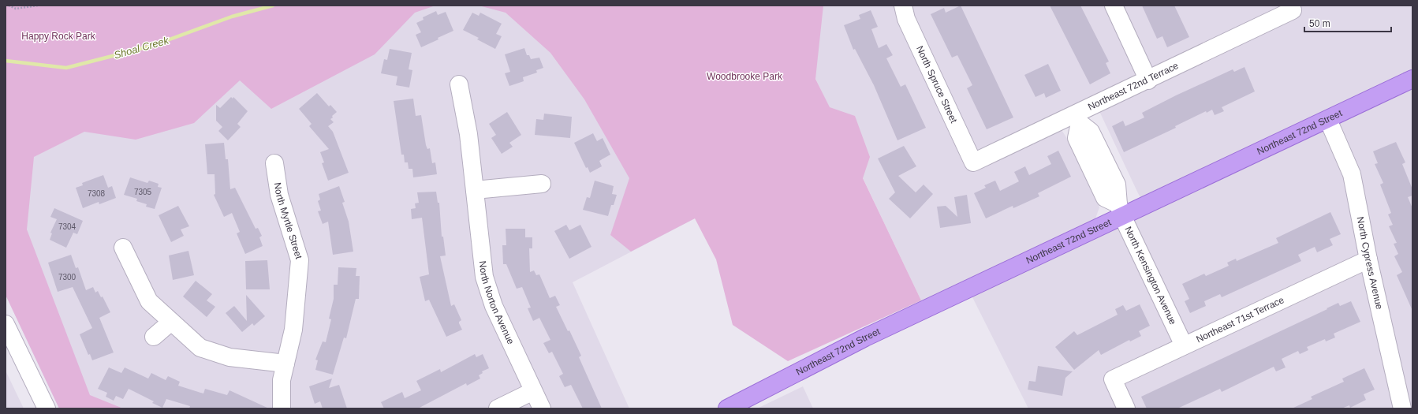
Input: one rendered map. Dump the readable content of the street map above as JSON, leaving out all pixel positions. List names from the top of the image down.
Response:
{
  "streets": {
    "main road": ["Northeast 72nd Street"],
    "street": [
      "North Spruce Street",
      "Northeast 72nd Terrace",
      "North Myrtle Street",
      "North Cypress Avenue",
      "North Kensington Avenue",
      "North Norton Avenue",
      "Northeast 71st Terrace"
    ]
  },
  "crossings": [
    ["North Spruce Street", "Northeast 72nd Terrace"],
    ["Northeast 72nd Terrace", "North Kensington Avenue"],
    ["Northeast 72nd Street", "North Cypress Avenue"],
    ["Northeast 72nd Street", "North Kensington Avenue"],
    ["North Cypress Avenue", "Northeast 71st Terrace"],
    ["North Kensington Avenue", "Northeast 71st Terrace"]
  ],
  "water": ["Shoal Creek"],
  "parks": ["Happy Rock Park", "Woodbrooke Park"],
  "house_numbers": [
    "7305",
    "7308",
    "7304",
    "7300"
  ],
  "scale_bar": "50 m"
}
